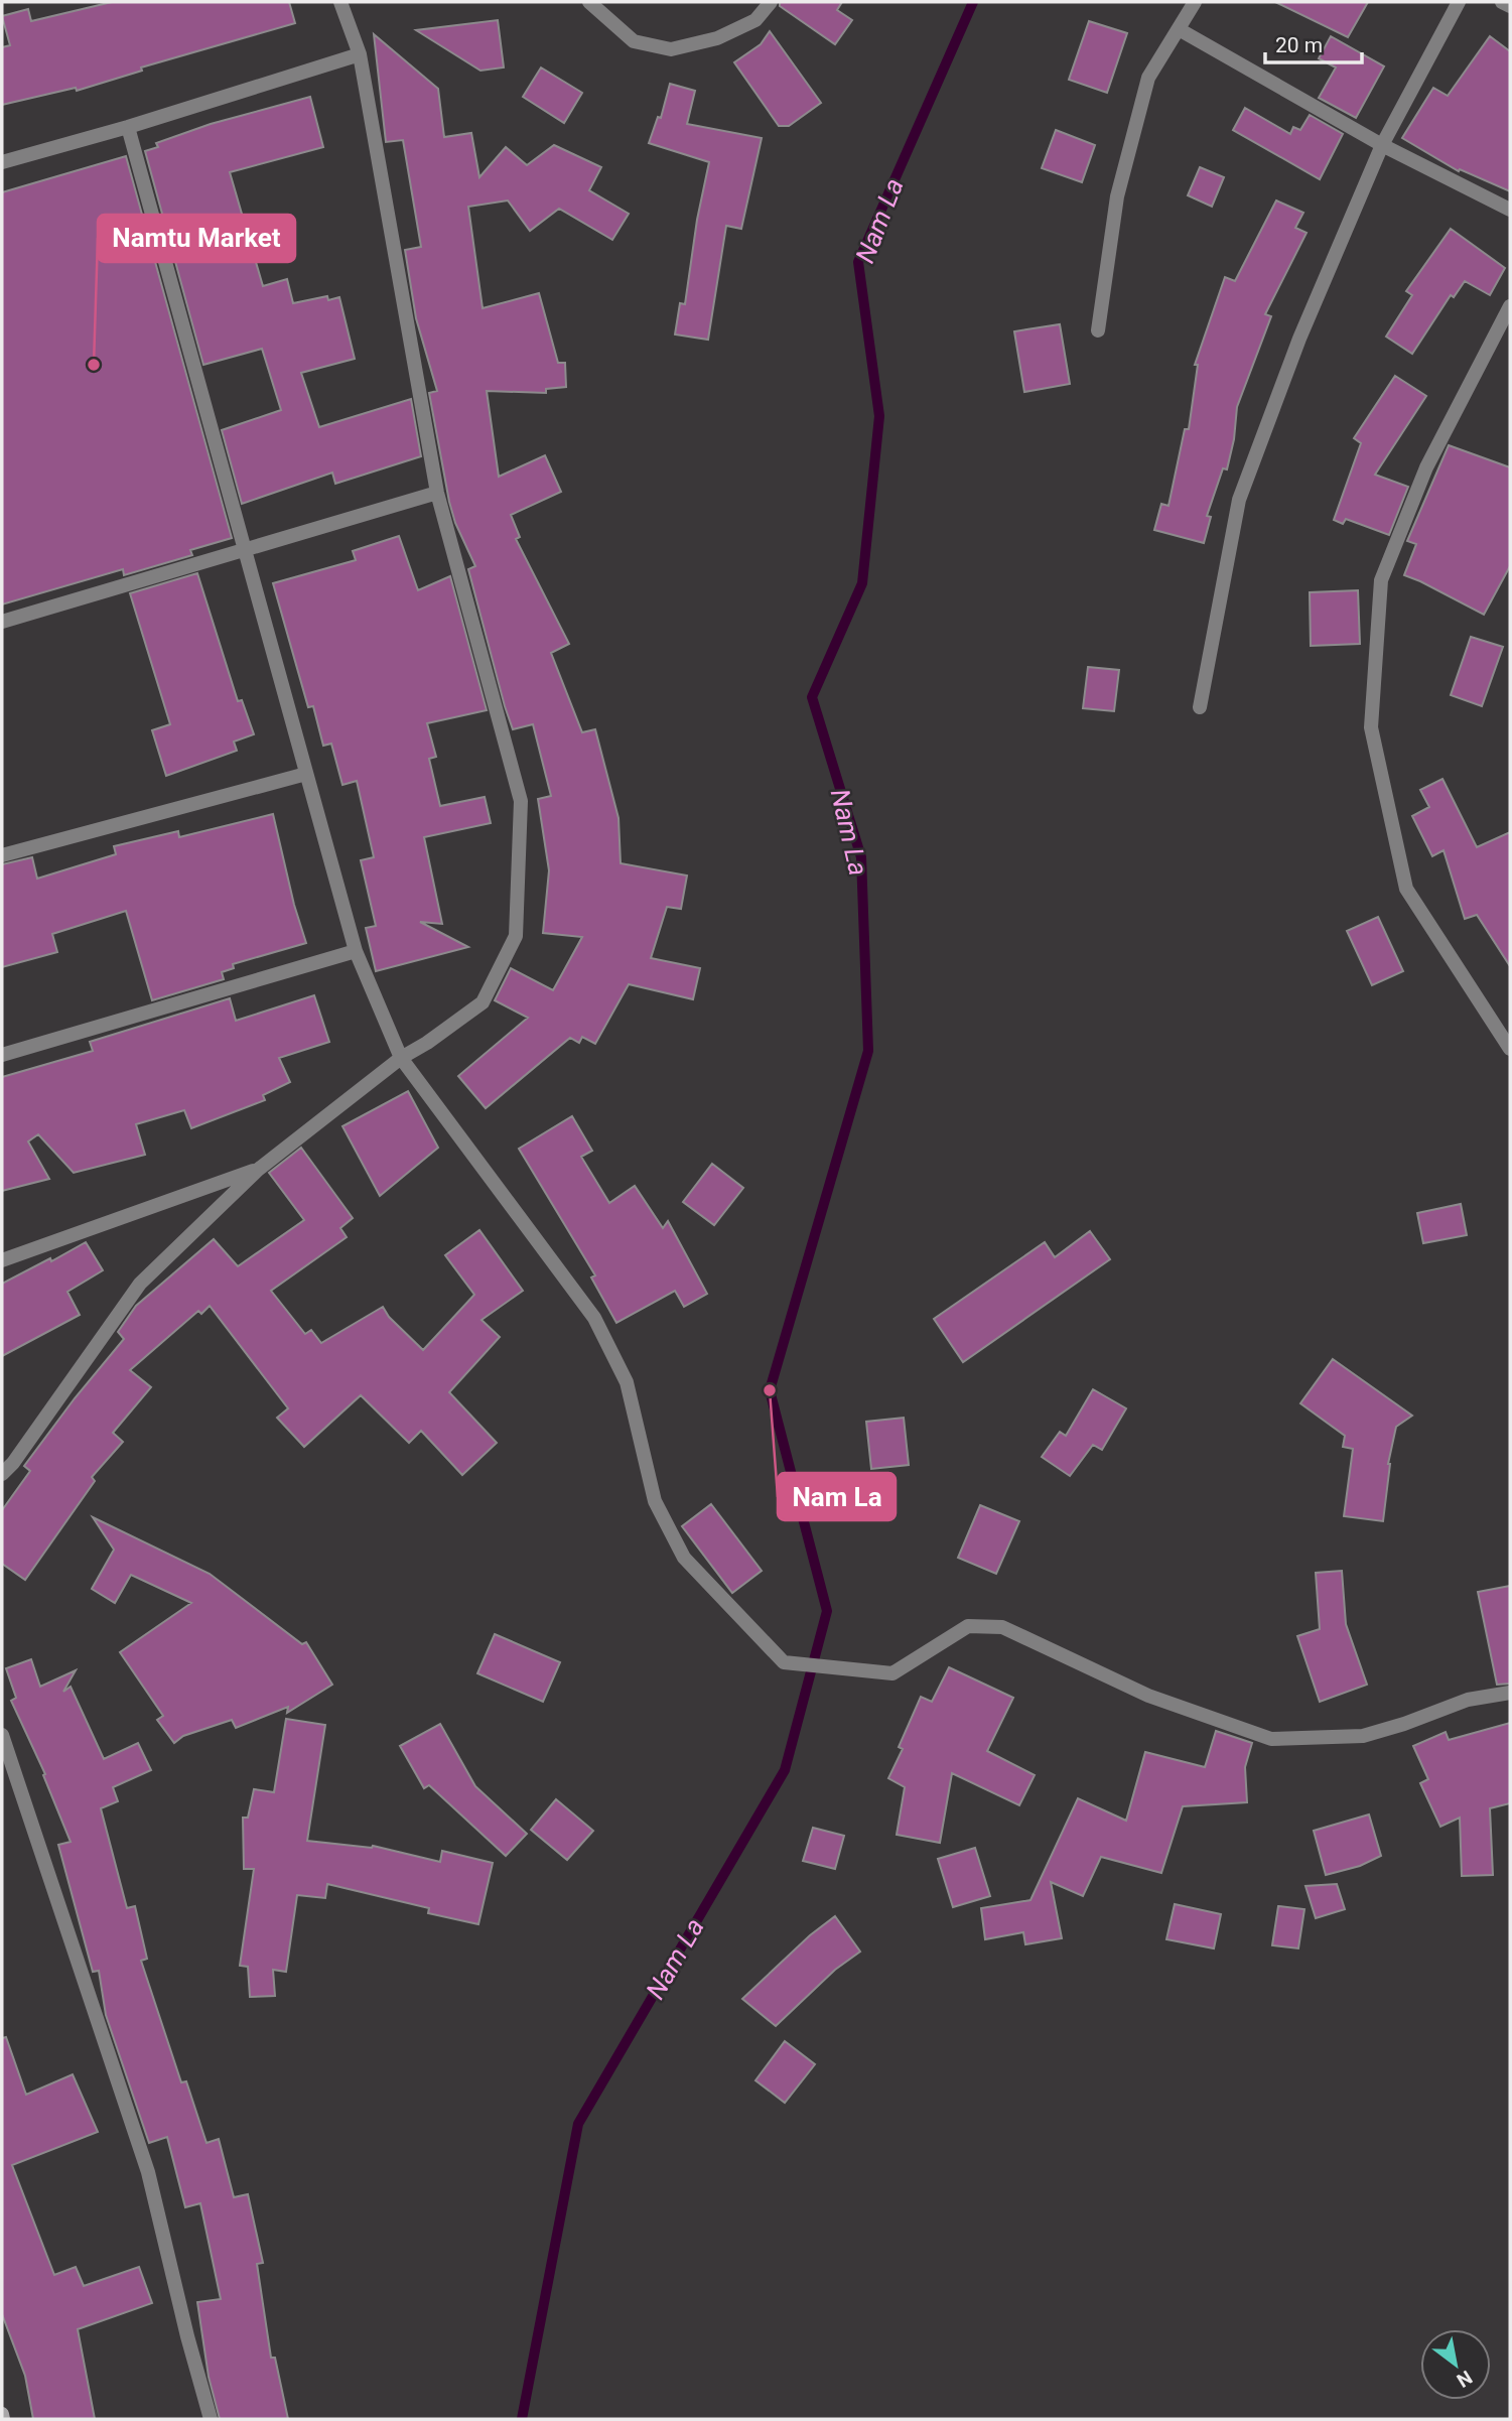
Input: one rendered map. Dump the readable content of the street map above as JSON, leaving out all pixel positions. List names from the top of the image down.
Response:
{
  "water": ["Nam La"],
  "places": ["Namtu Market", "Nam La"],
  "scale_bar": "20 m",
  "north": "bottom right"
}
